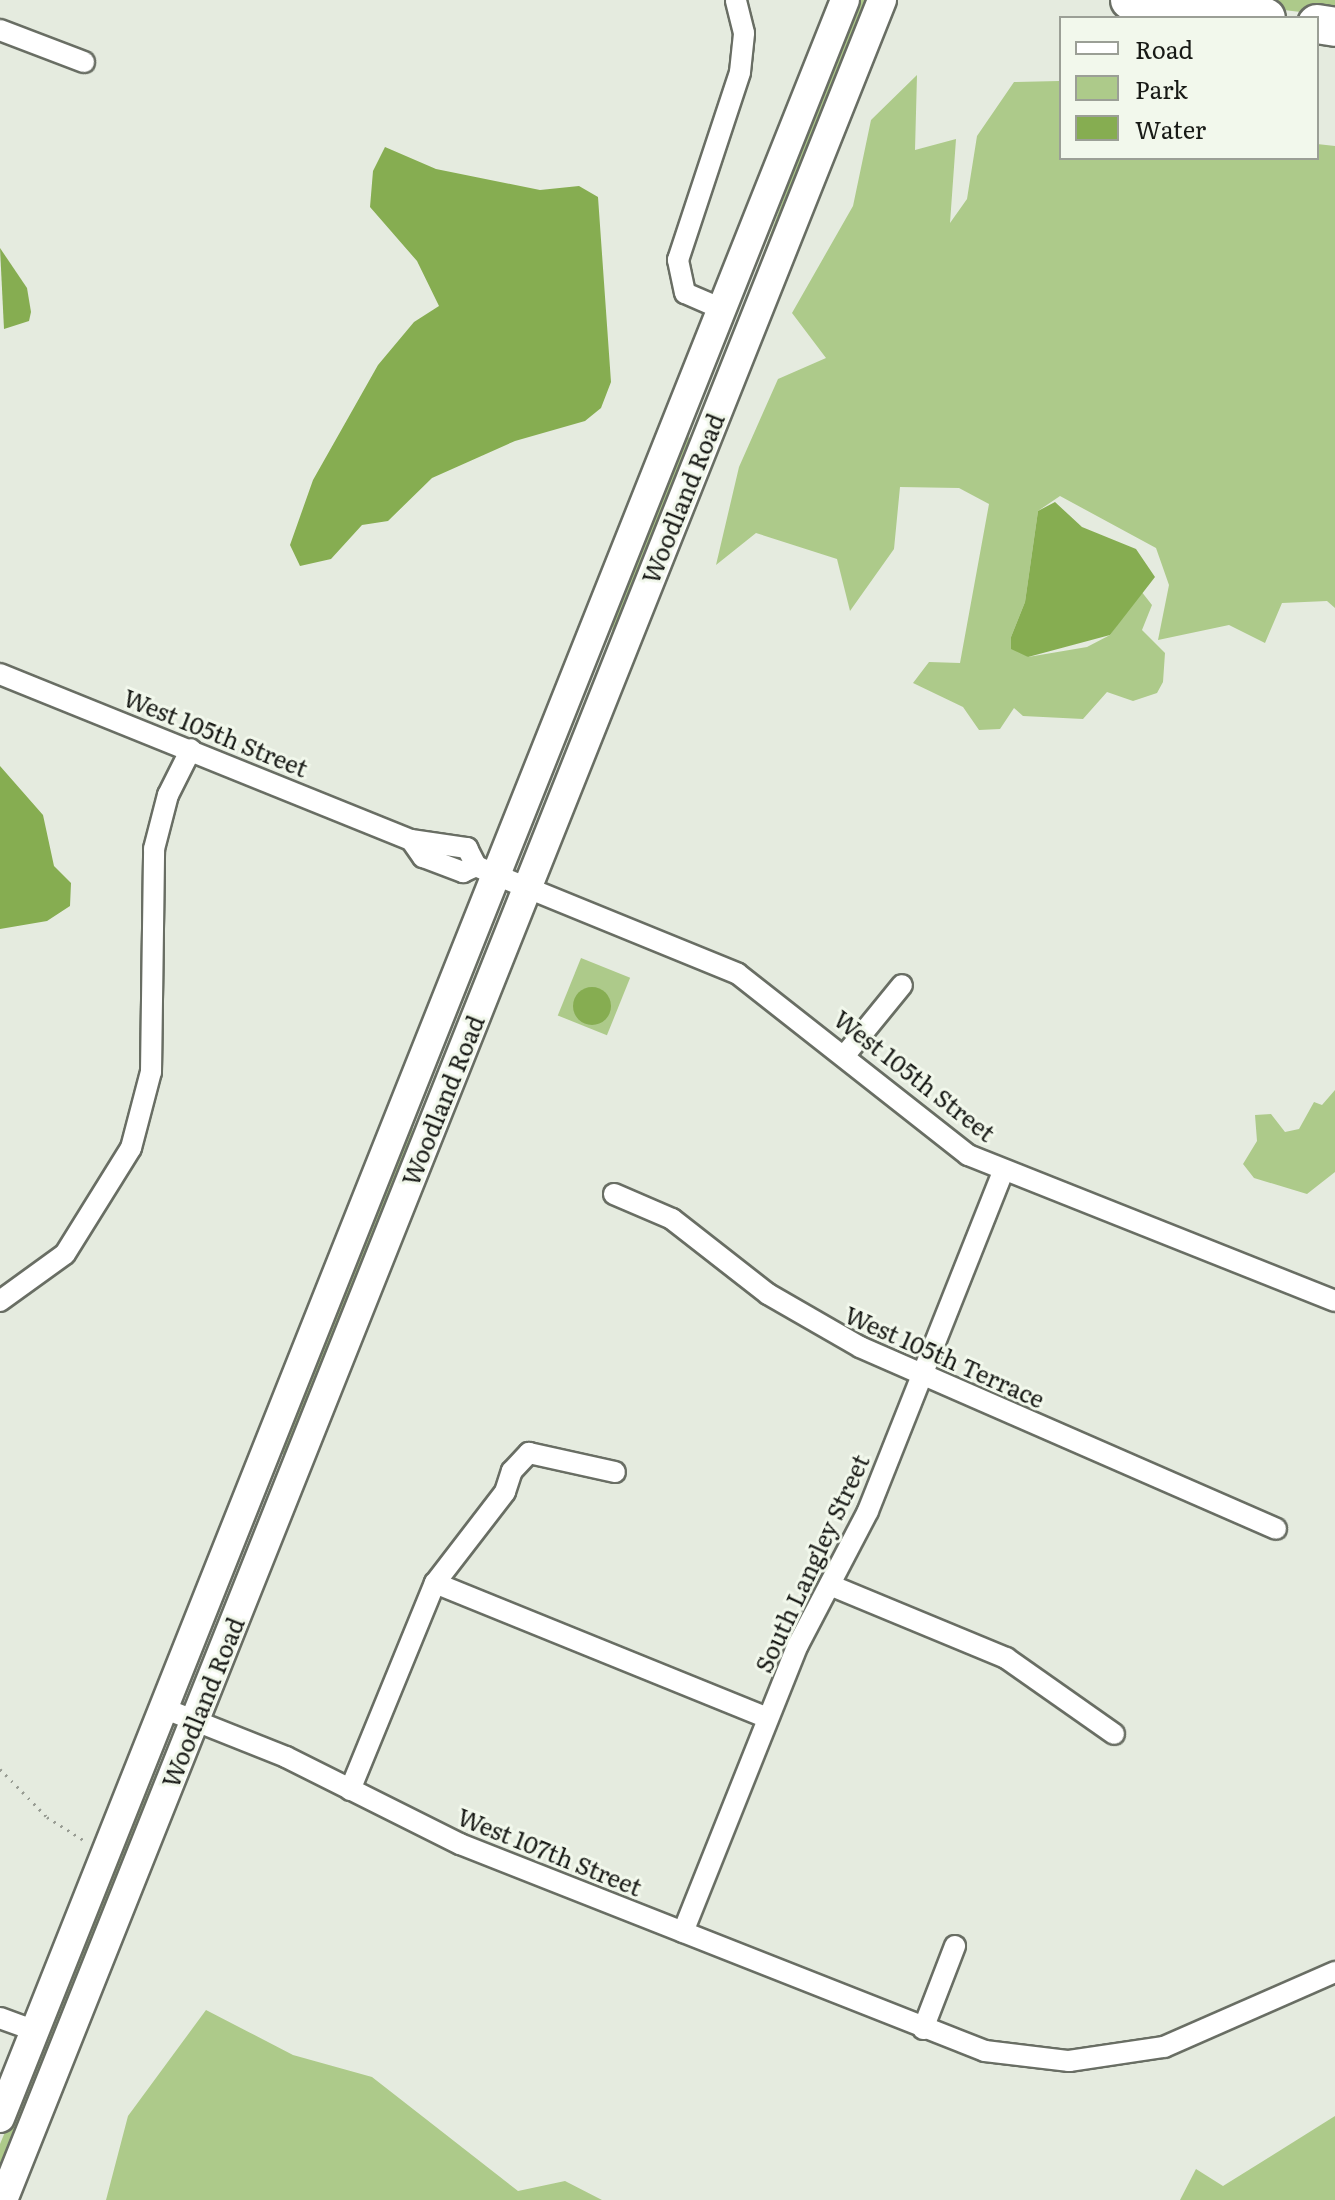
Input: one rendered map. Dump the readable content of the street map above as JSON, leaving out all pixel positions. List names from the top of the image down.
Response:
{
  "streets": {
    "main road": ["Woodland Road"],
    "street": [
      "West 105th Street",
      "West 105th Terrace",
      "South Langley Street",
      "West 107th Street"
    ]
  },
  "crossings": [
    ["Woodland Road", "West 105th Street"],
    ["Woodland Road", "West 107th Street"],
    ["West 105th Street", "South Langley Street"],
    ["West 105th Terrace", "South Langley Street"],
    ["South Langley Street", "West 107th Street"]
  ],
  "legend": ["Road", "Park", "Water"]
}
